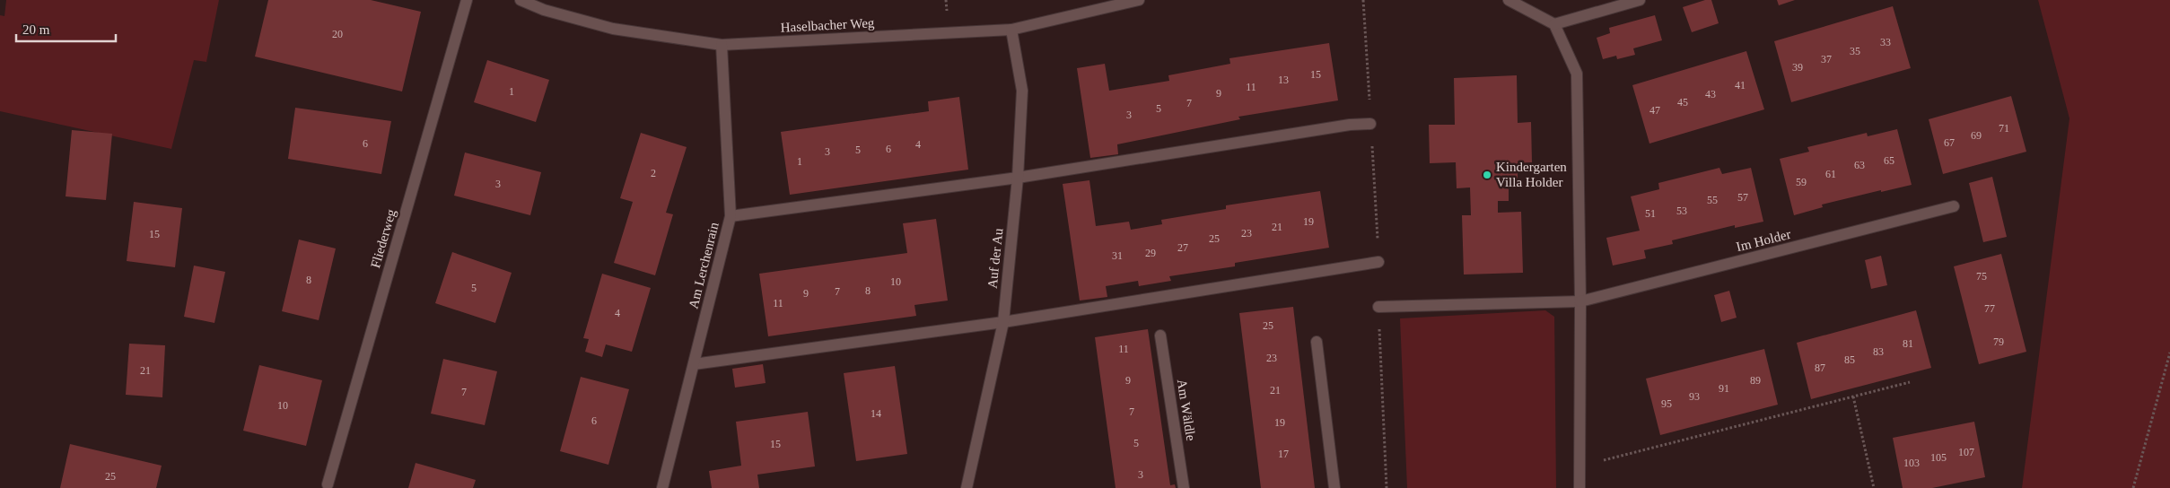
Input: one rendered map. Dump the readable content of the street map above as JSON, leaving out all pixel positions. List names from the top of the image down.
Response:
{
  "streets": {
    "street": [
      "Haselbacher Weg",
      "Fliederweg",
      "Im Holder",
      "Auf der Au",
      "Am Lerchenrain",
      "Am Wäldle"
    ]
  },
  "crossings": [
    ["Haselbacher Weg", "Auf der Au"],
    ["Haselbacher Weg", "Am Lerchenrain"]
  ],
  "places": ["Kindergarten Villa Holder"],
  "house_numbers": [
    "20",
    "33",
    "35",
    "37",
    "39",
    "15",
    "13",
    "41",
    "11",
    "1",
    "9",
    "43",
    "45",
    "7",
    "5",
    "47",
    "3",
    "71",
    "69",
    "67",
    "6",
    "4",
    "6",
    "5",
    "3",
    "65",
    "1",
    "63",
    "2",
    "61",
    "59",
    "3",
    "57",
    "55",
    "53",
    "51",
    "19",
    "21",
    "23",
    "15",
    "25",
    "27",
    "29",
    "31",
    "75",
    "8",
    "10",
    "5",
    "8",
    "7",
    "9",
    "11",
    "77",
    "4",
    "25",
    "79",
    "81",
    "11",
    "83",
    "23",
    "85",
    "87",
    "21",
    "9",
    "89",
    "91",
    "21",
    "7",
    "93",
    "95",
    "10",
    "7",
    "14",
    "6",
    "19",
    "5",
    "15",
    "107",
    "17",
    "105",
    "103",
    "3",
    "25"
  ],
  "scale_bar": "20 m"
}
